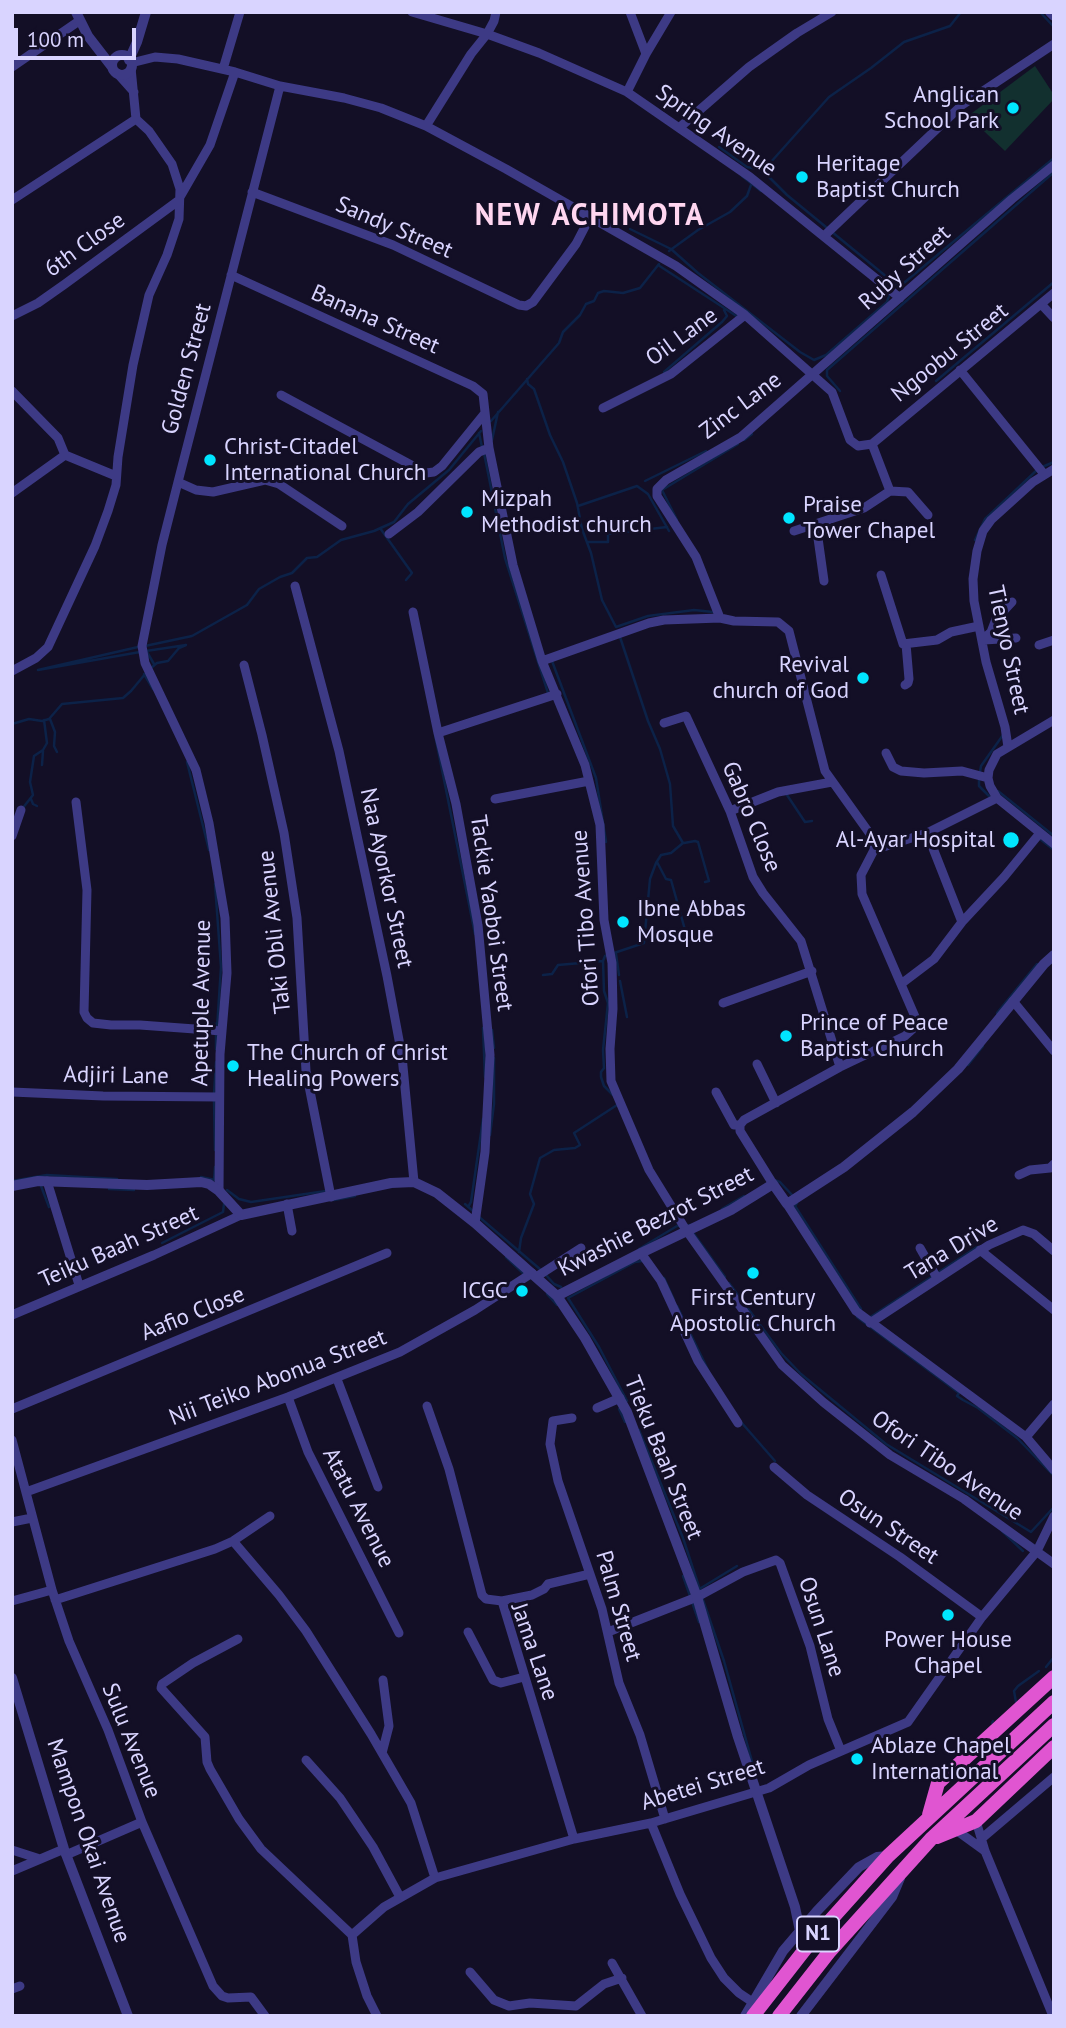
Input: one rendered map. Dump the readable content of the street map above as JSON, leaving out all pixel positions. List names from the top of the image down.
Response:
{
  "streets": {
    "highway": ["N1"],
    "street": [
      "Spring Avenue",
      "Sandy Street",
      "6th Close",
      "Ruby Street",
      "Banana Street",
      "Oil Lane",
      "Ngoobu Street",
      "Golden Street",
      "Zinc Lane",
      "Tienyo Street",
      "Gabro Close",
      "Naa Ayorkor Street",
      "Tackie Yaoboi Street",
      "Ofori Tibo Avenue",
      "Taki Obli Avenue",
      "Apetuple Avenue",
      "Adjiri Lane",
      "Kwashie Bezrot Street",
      "Teiku Baah Street",
      "Tana Drive",
      "Aafio Close",
      "Nii Teiko Abonua Street",
      "Tieku Baah Street",
      "Atatu Avenue",
      "Osun Street",
      "Palm Street",
      "Osun Lane",
      "Jama Lane",
      "Sulu Avenue",
      "Abetei Street",
      "Mampon Okai Avenue"
    ]
  },
  "crossings": [
    ["Spring Avenue", "Ruby Street"],
    ["Sandy Street", "Golden Street"],
    ["Ruby Street", "Zinc Lane"],
    ["Banana Street", "Golden Street"],
    ["Banana Street", "Ofori Tibo Avenue"],
    ["Golden Street", "Apetuple Avenue"],
    ["Naa Ayorkor Street", "Tieku Baah Street"],
    ["Tackie Yaoboi Street", "Tieku Baah Street"],
    ["Ofori Tibo Avenue", "Kwashie Bezrot Street"],
    ["Ofori Tibo Avenue", "Abetei Street"],
    ["Apetuple Avenue", "Adjiri Lane"],
    ["Kwashie Bezrot Street", "Tieku Baah Street"],
    ["Nii Teiko Abonua Street", "Tieku Baah Street"],
    ["Nii Teiko Abonua Street", "Atatu Avenue"],
    ["Nii Teiko Abonua Street", "Sulu Avenue"],
    ["Tieku Baah Street", "Osun Lane"],
    ["Tieku Baah Street", "Abetei Street"],
    ["Osun Street", "Abetei Street"],
    ["Palm Street", "Abetei Street"],
    ["Osun Lane", "Abetei Street"],
    ["Jama Lane", "Abetei Street"]
  ],
  "districts": ["NEW ACHIMOTA"],
  "places": [
    "Anglican School Park",
    "Heritage Baptist Church",
    "Christ-Citadel International Church",
    "Mizpah Methodist church",
    "Praise Tower Chapel",
    "Revival church of God",
    "Al-Ayar Hospital",
    "Ibne Abbas Mosque",
    "Prince of Peace Baptist Church",
    "The Church of Christ Healing Powers",
    "First Century Apostolic Church",
    "ICGC",
    "Power House Chapel",
    "Ablaze Chapel International"
  ],
  "scale_bar": "100 m"
}
